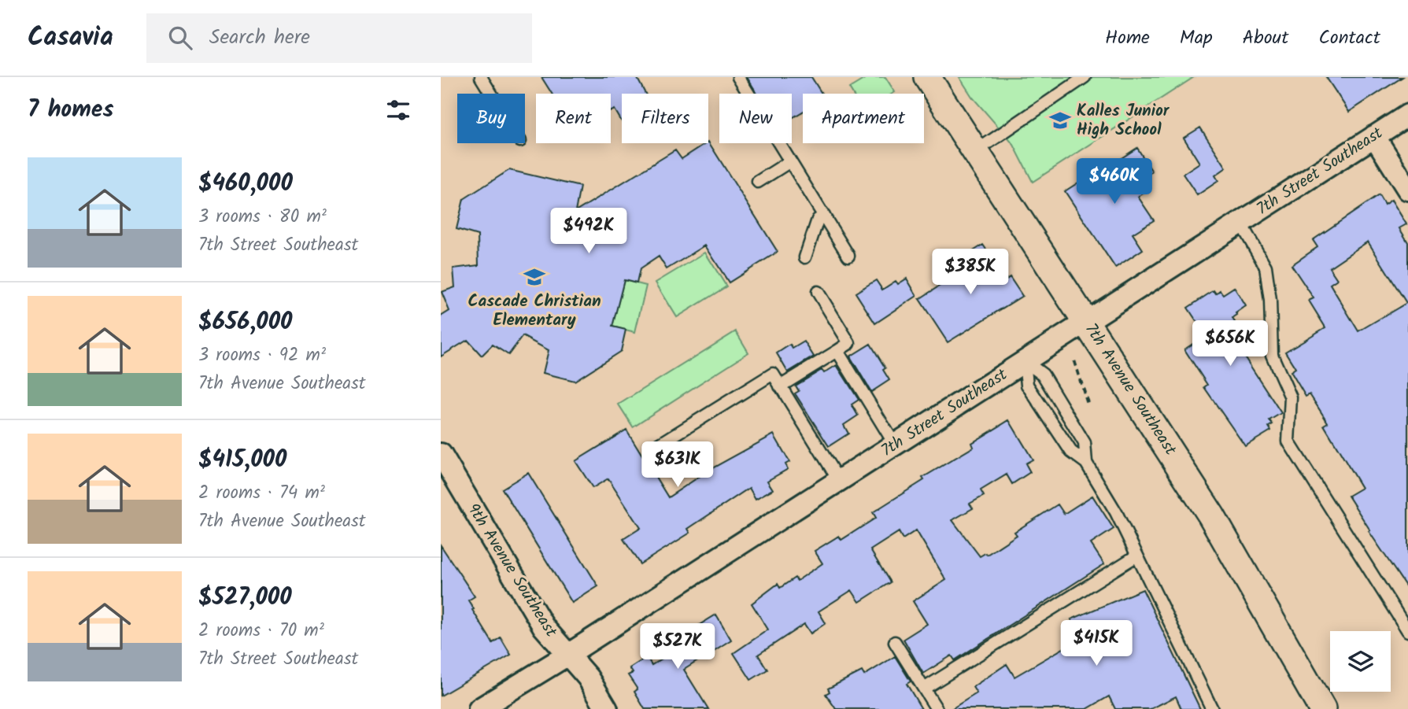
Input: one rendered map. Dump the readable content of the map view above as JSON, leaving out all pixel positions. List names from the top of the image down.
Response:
{
  "streets": {
    "street": ["7th Street Southeast", "7th Avenue Southeast", "9th Avenue Southeast"]
  },
  "crossings": [
    ["7th Street Southeast", "7th Avenue Southeast"],
    ["7th Street Southeast", "9th Avenue Southeast"]
  ],
  "places": {
    "school or university": ["Kalles Junior High School", "Cascade Christian Elementary"]
  },
  "page": {
    "header": "Casavia",
    "search": "Search here",
    "nav": [
      "Home",
      "Map",
      "About",
      "Contact"
    ],
    "heading": "7 homes",
    "chip": [
      "Buy",
      "Rent",
      "Filters",
      "New",
      "Apartment"
    ],
    "list": [
      {
        "name": "$460,000",
        "note": "3 rooms · 80 m² · 7th Street Southeast"
      },
      {
        "name": "$656,000",
        "note": "3 rooms · 92 m² · 7th Avenue Southeast"
      },
      {
        "name": "$415,000",
        "note": "2 rooms · 74 m² · 7th Avenue Southeast"
      },
      {
        "name": "$527,000",
        "note": "2 rooms · 70 m² · 7th Street Southeast"
      }
    ],
    "price": [
      "$460K",
      "$492K",
      "$385K",
      "$656K",
      "$631K",
      "$415K",
      "$527K"
    ]
  }
}
